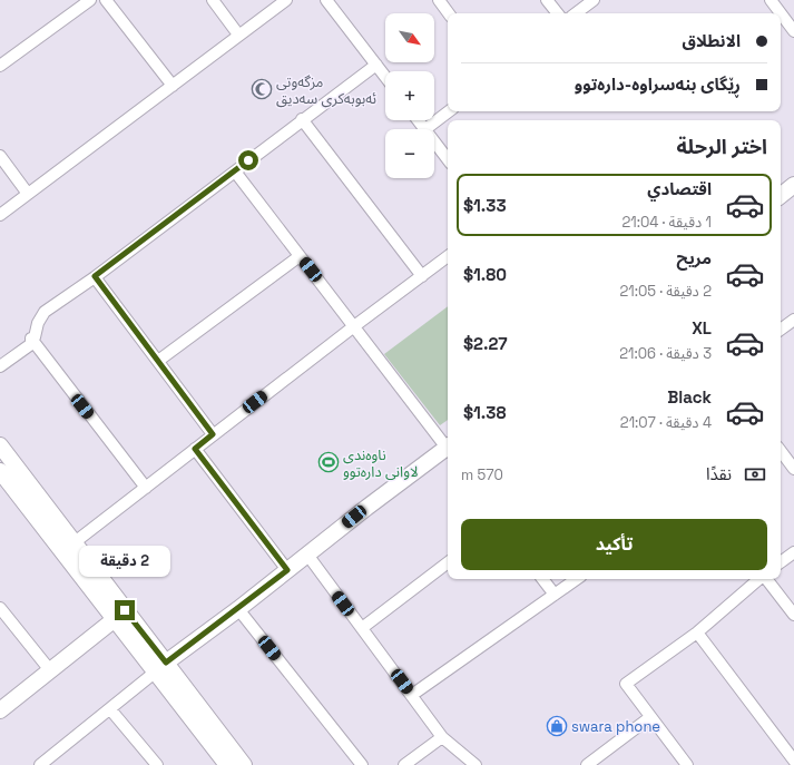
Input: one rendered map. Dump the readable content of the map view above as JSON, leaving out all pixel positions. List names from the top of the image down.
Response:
{
  "places": {
    "mosque": ["مزگەوتی ئەبوبەکری سەدیق"],
    "sports": ["ناوەندی لاوانی دارەتوو"],
    "shop": ["swara phone"]
  },
  "north": "bottom right",
  "page": {
    "map_buttons": ["+", "−"],
    "banner": ["الانطلاق", "ڕێگای بنەسراوە-دارەتوو"],
    "heading": "اختر الرحلة",
    "list": [
      {
        "name": "اقتصادي",
        "note": "1 دقيقة · 21:04",
        "value": "$1.33"
      },
      {
        "name": "مريح",
        "note": "2 دقيقة · 21:05",
        "value": "$1.80"
      },
      {
        "name": "XL",
        "note": "3 دقيقة · 21:06",
        "value": "$2.27"
      },
      {
        "name": "Black",
        "note": "4 دقيقة · 21:07",
        "value": "$1.38"
      }
    ],
    "pay": ["نقدًا", "570 m"],
    "buttons": "تأكيد",
    "bubble": "2 دقيقة"
  }
}
